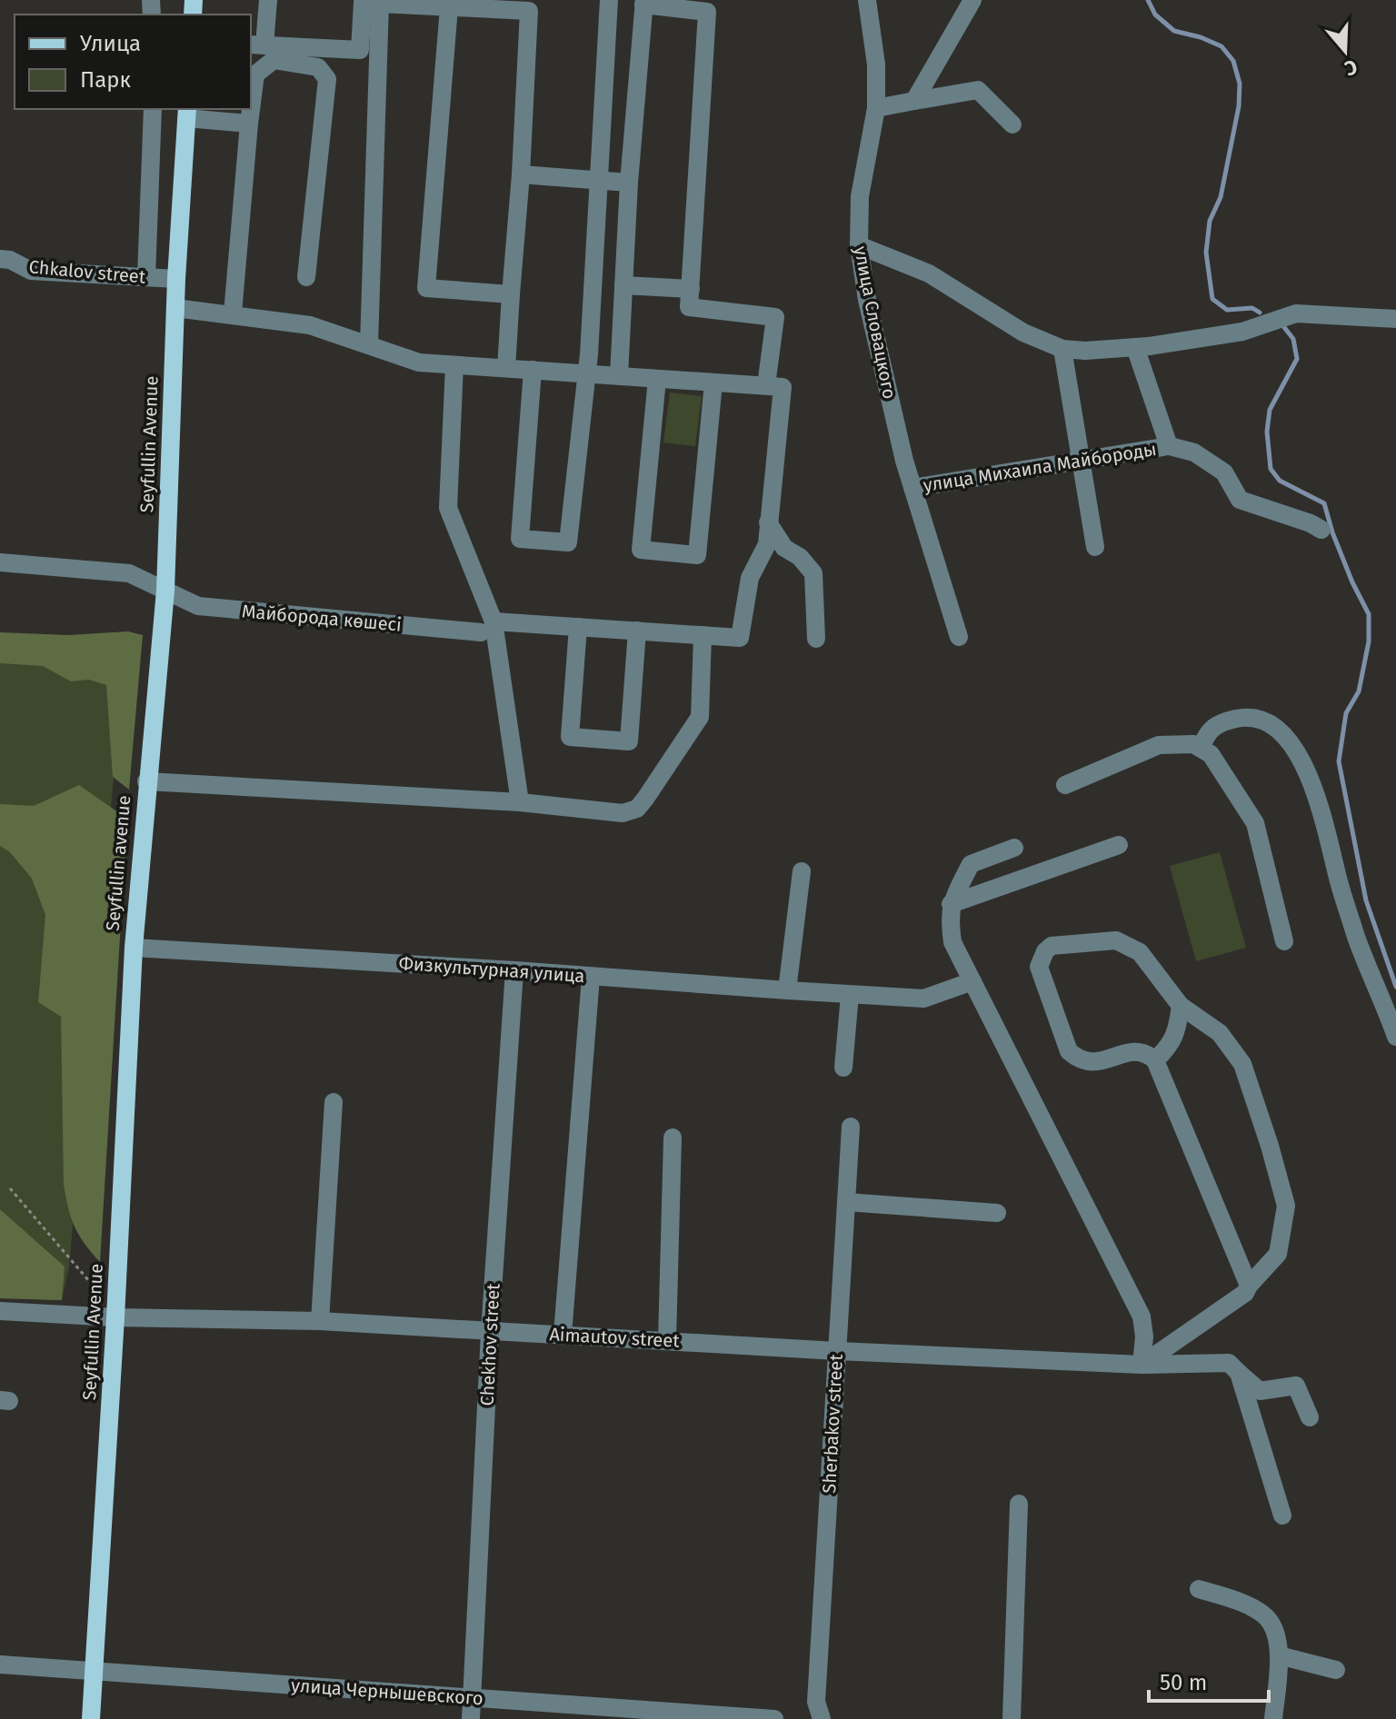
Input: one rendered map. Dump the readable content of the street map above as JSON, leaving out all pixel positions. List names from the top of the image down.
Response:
{
  "streets": {
    "main road": ["Seyfullin Avenue", "Seyfullin avenue"],
    "street": [
      "Chkalov street",
      "улица Словацкого",
      "улица Михаила Майбороды",
      "Майборода көшесі",
      "Физкультурная улица",
      "Aimautov street",
      "Chekhov street",
      "Sherbakov street",
      "улица Чернышевского"
    ]
  },
  "crossings": [
    ["Chkalov street", "Seyfullin Avenue"],
    ["улица Словацкого", "улица Михаила Майбороды"],
    ["Seyfullin Avenue", "Майборода көшесі"],
    ["Seyfullin Avenue", "Seyfullin avenue"],
    ["Seyfullin Avenue", "Физкультурная улица"],
    ["Seyfullin Avenue", "Aimautov street"],
    ["Seyfullin Avenue", "улица Чернышевского"],
    ["Seyfullin avenue", "Физкультурная улица"],
    ["Физкультурная улица", "Chekhov street"],
    ["Aimautov street", "Chekhov street"],
    ["Aimautov street", "Sherbakov street"],
    ["Chekhov street", "улица Чернышевского"]
  ],
  "legend": ["Улица", "Парк"],
  "scale_bar": "50 m",
  "north": "bottom"
}
